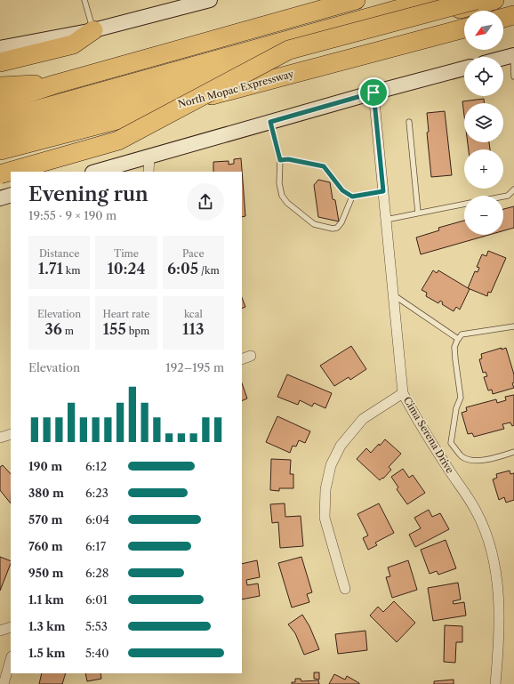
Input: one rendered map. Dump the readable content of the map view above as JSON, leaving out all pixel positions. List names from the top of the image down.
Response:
{
  "streets": {
    "highway": ["North Mopac Expressway"],
    "street": ["Cima Serena Drive"]
  },
  "north": "bottom left",
  "page": {
    "map_buttons": ["+", "−"],
    "heading": ["Evening run", "19:55 · 9 × 190 m"],
    "stats": [
      ["Distance", "1.71 km"],
      ["Time", "10:24"],
      ["Pace", "6:05 /km"],
      ["Elevation", "36 m"],
      ["Heart rate", "155 bpm"],
      ["kcal", "113"]
    ],
    "chart": ["Elevation", "192–195 m"],
    "list": [
      {
        "name": "190 m",
        "note": "6:12"
      },
      {
        "name": "380 m",
        "note": "6:23"
      },
      {
        "name": "570 m",
        "note": "6:04"
      },
      {
        "name": "760 m",
        "note": "6:17"
      },
      {
        "name": "950 m",
        "note": "6:28"
      },
      {
        "name": "1.1 km",
        "note": "6:01"
      },
      {
        "name": "1.3 km",
        "note": "5:53"
      },
      {
        "name": "1.5 km",
        "note": "5:40"
      }
    ]
  }
}
